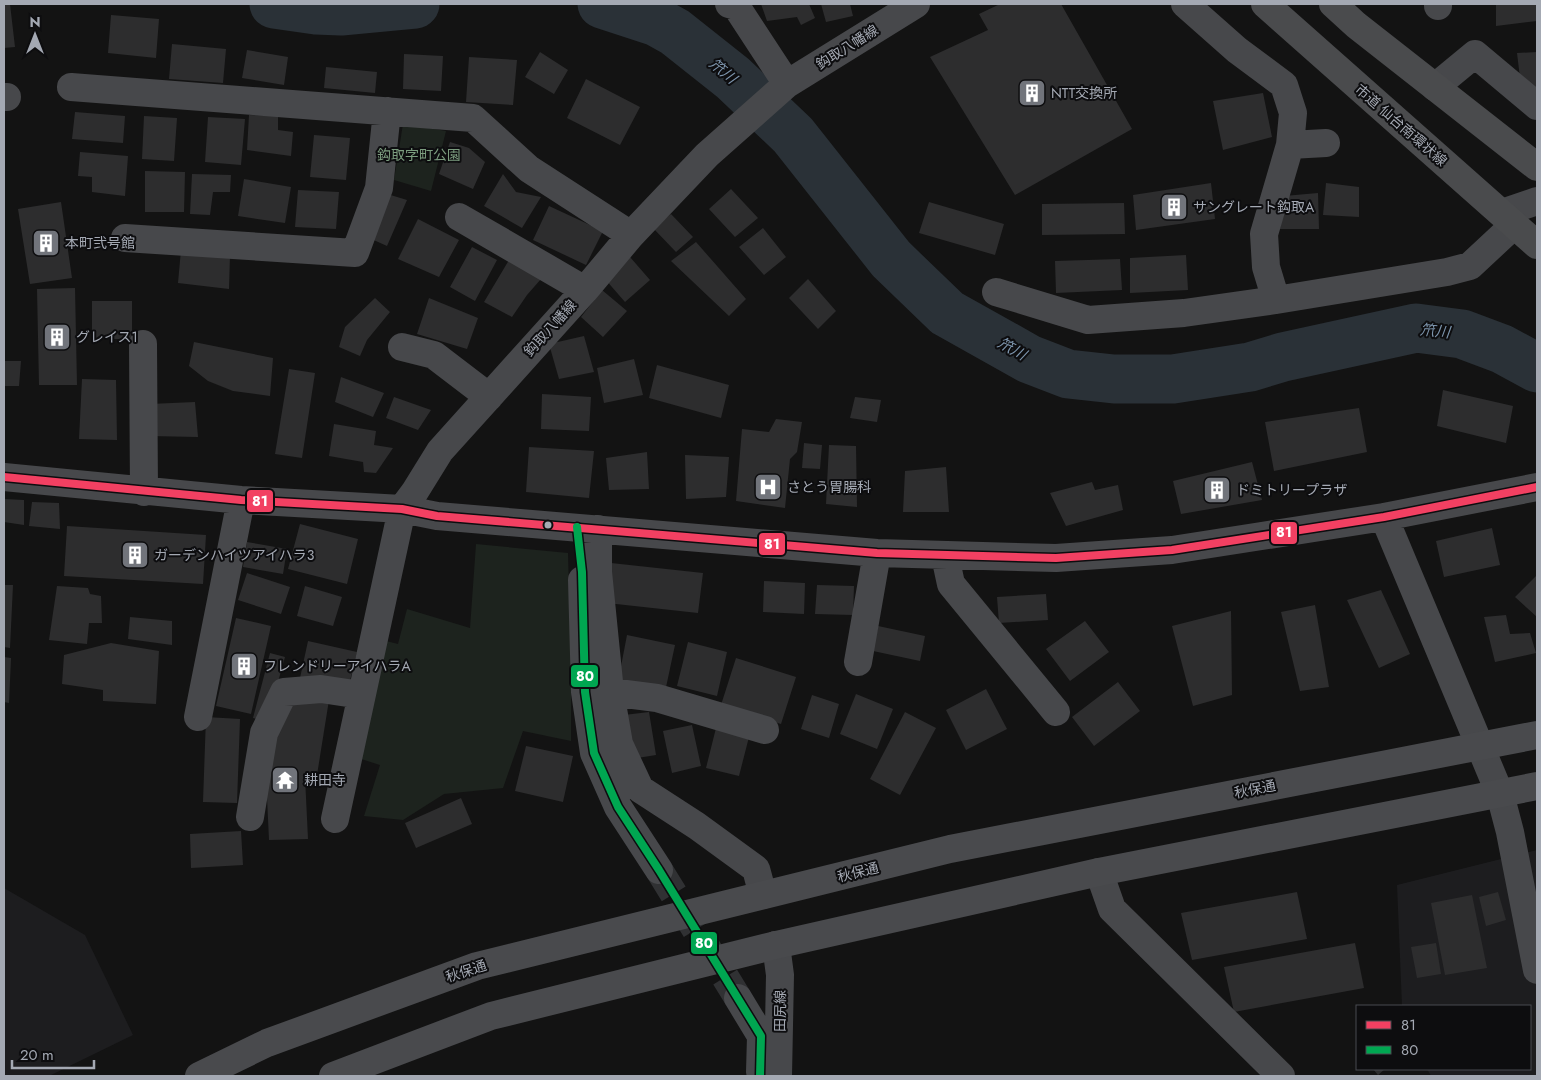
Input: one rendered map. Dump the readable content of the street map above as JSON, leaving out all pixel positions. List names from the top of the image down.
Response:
{
  "streets": {
    "highway": ["秋保通"],
    "main road": ["市道 仙台南環状線"],
    "street": ["鈎取八幡線", "田尻線"]
  },
  "water": ["笊川"],
  "parks": ["鈎取字町公園"],
  "places": {
    "building": [
      "NTT交換所",
      "サングレート鈎取A",
      "本町弐号館",
      "グレイス1",
      "ドミトリープラザ",
      "ガーデンハイツアイハラ3",
      "フレンドリーアイハラA"
    ],
    "hospital": ["さとう胃腸科"],
    "temple": ["耕田寺"]
  },
  "lines": ["transit line 81", "transit line 80"],
  "legend": ["81", "80"],
  "scale_bar": "20 m",
  "north": "top"
}
